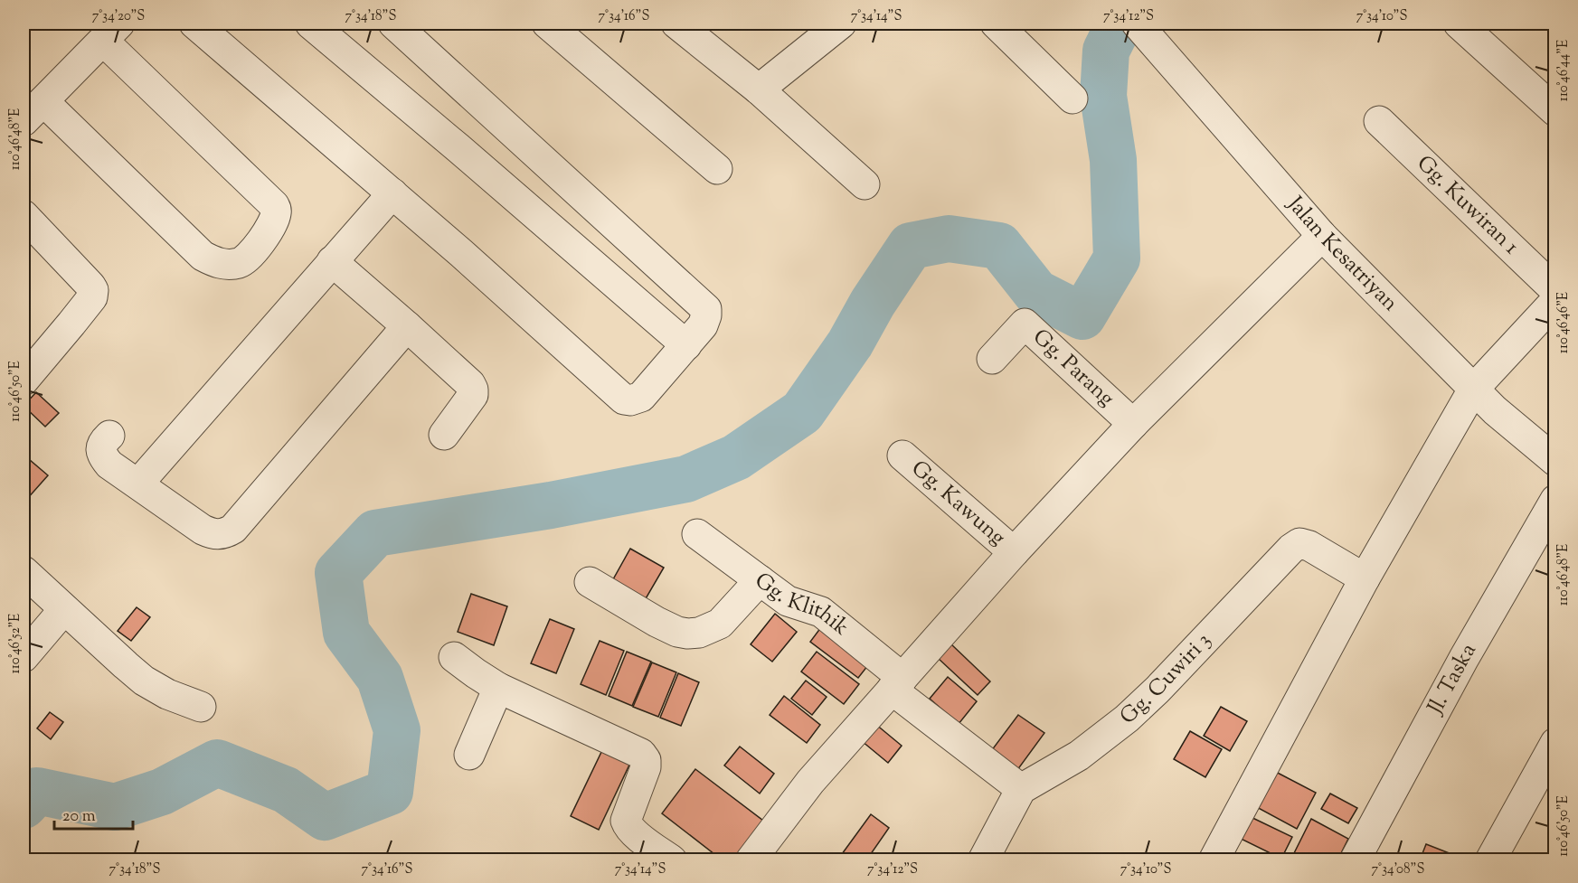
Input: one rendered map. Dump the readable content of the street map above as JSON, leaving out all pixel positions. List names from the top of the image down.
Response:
{
  "streets": {
    "street": [
      "Gg. Kuwiran 1",
      "Jalan Kesatriyan",
      "Gg. Parang",
      "Gg. Kawung",
      "Gg. Klithik",
      "Gg. Cuwiri 3",
      "Jl. Taska"
    ]
  },
  "crossings": [
    ["Gg. Klithik", "Gg. Cuwiri 3"]
  ],
  "scale_bar": "20 m",
  "coordinates": [
    "7°34'20\"S",
    "7°34'18\"S",
    "7°34'16\"S",
    "7°34'14\"S",
    "7°34'12\"S",
    "7°34'10\"S",
    "110°46'44\"E",
    "110°46'48\"E",
    "110°46'46\"E",
    "110°46'50\"E",
    "110°46'52\"E",
    "7°34'08\"S"
  ]
}
